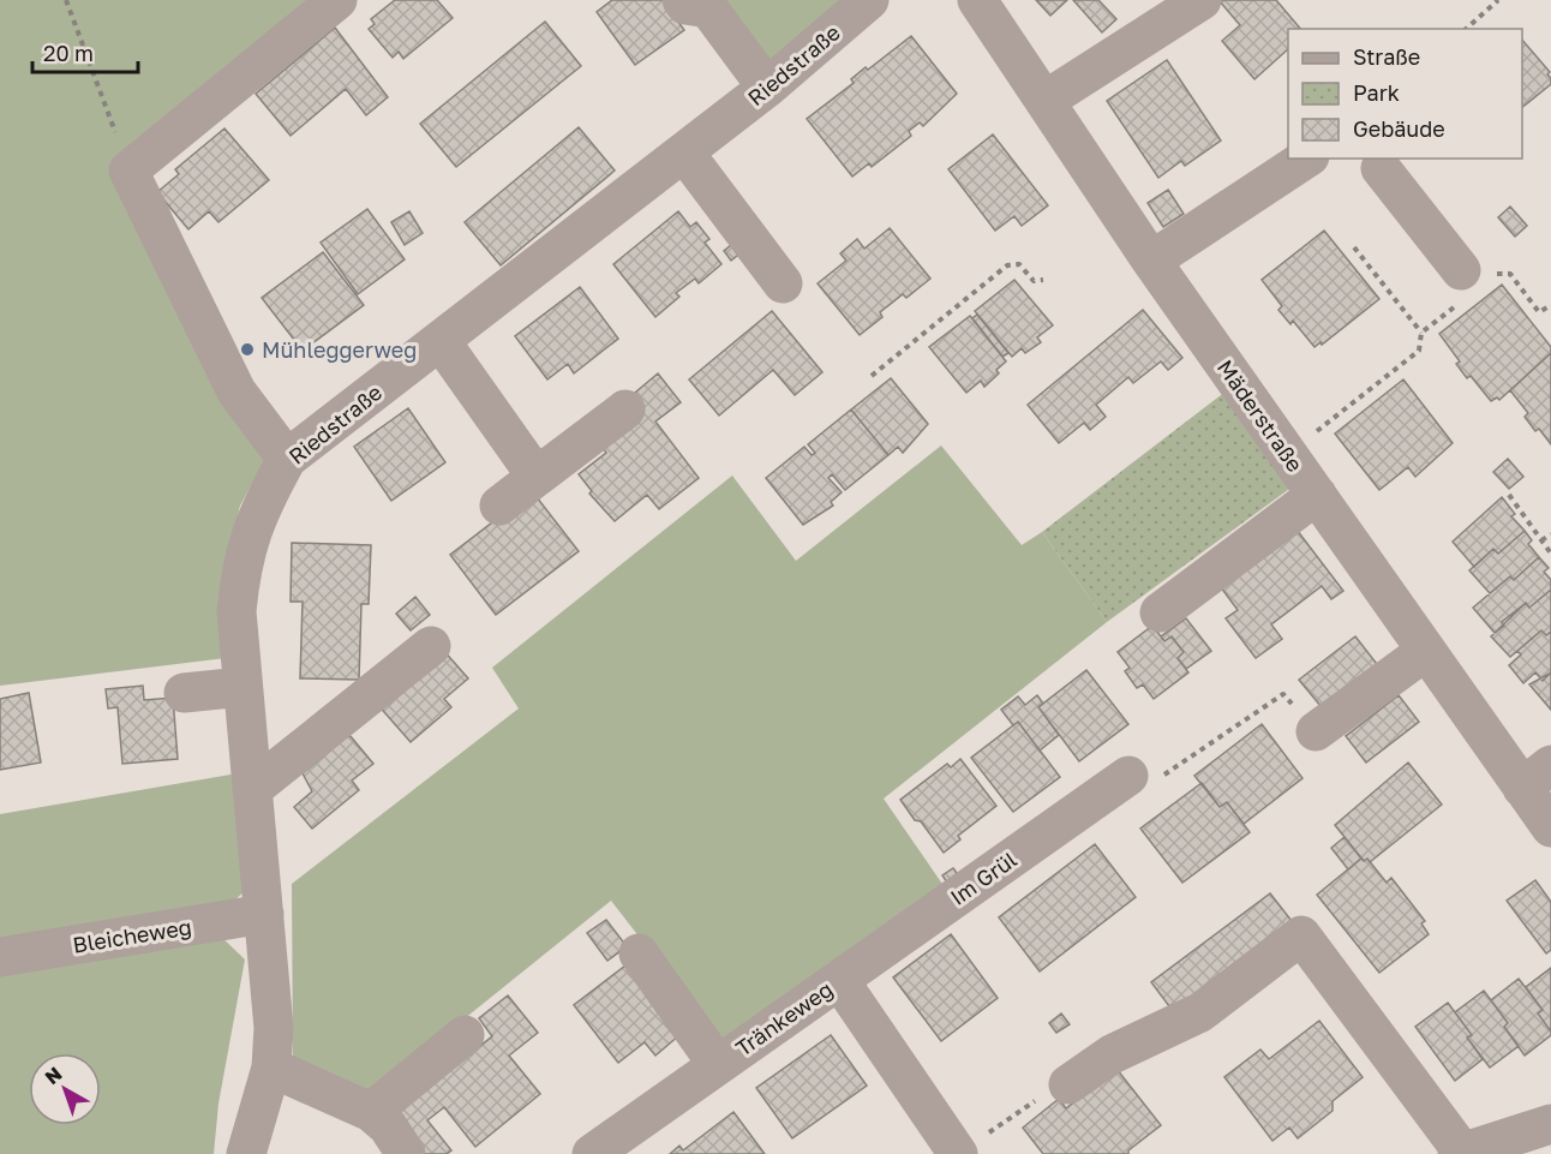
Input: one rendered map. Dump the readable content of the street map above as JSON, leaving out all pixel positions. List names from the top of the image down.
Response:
{
  "streets": {
    "street": [
      "Riedstraße",
      "Mäderstraße",
      "Im Grül",
      "Bleicheweg",
      "Tränkeweg"
    ]
  },
  "crossings": [
    ["Riedstraße", "Bleicheweg"],
    ["Im Grül", "Tränkeweg"]
  ],
  "places": ["Mühleggerweg"],
  "legend": ["Straße", "Park", "Gebäude"],
  "scale_bar": "20 m",
  "north": "top left"
}
